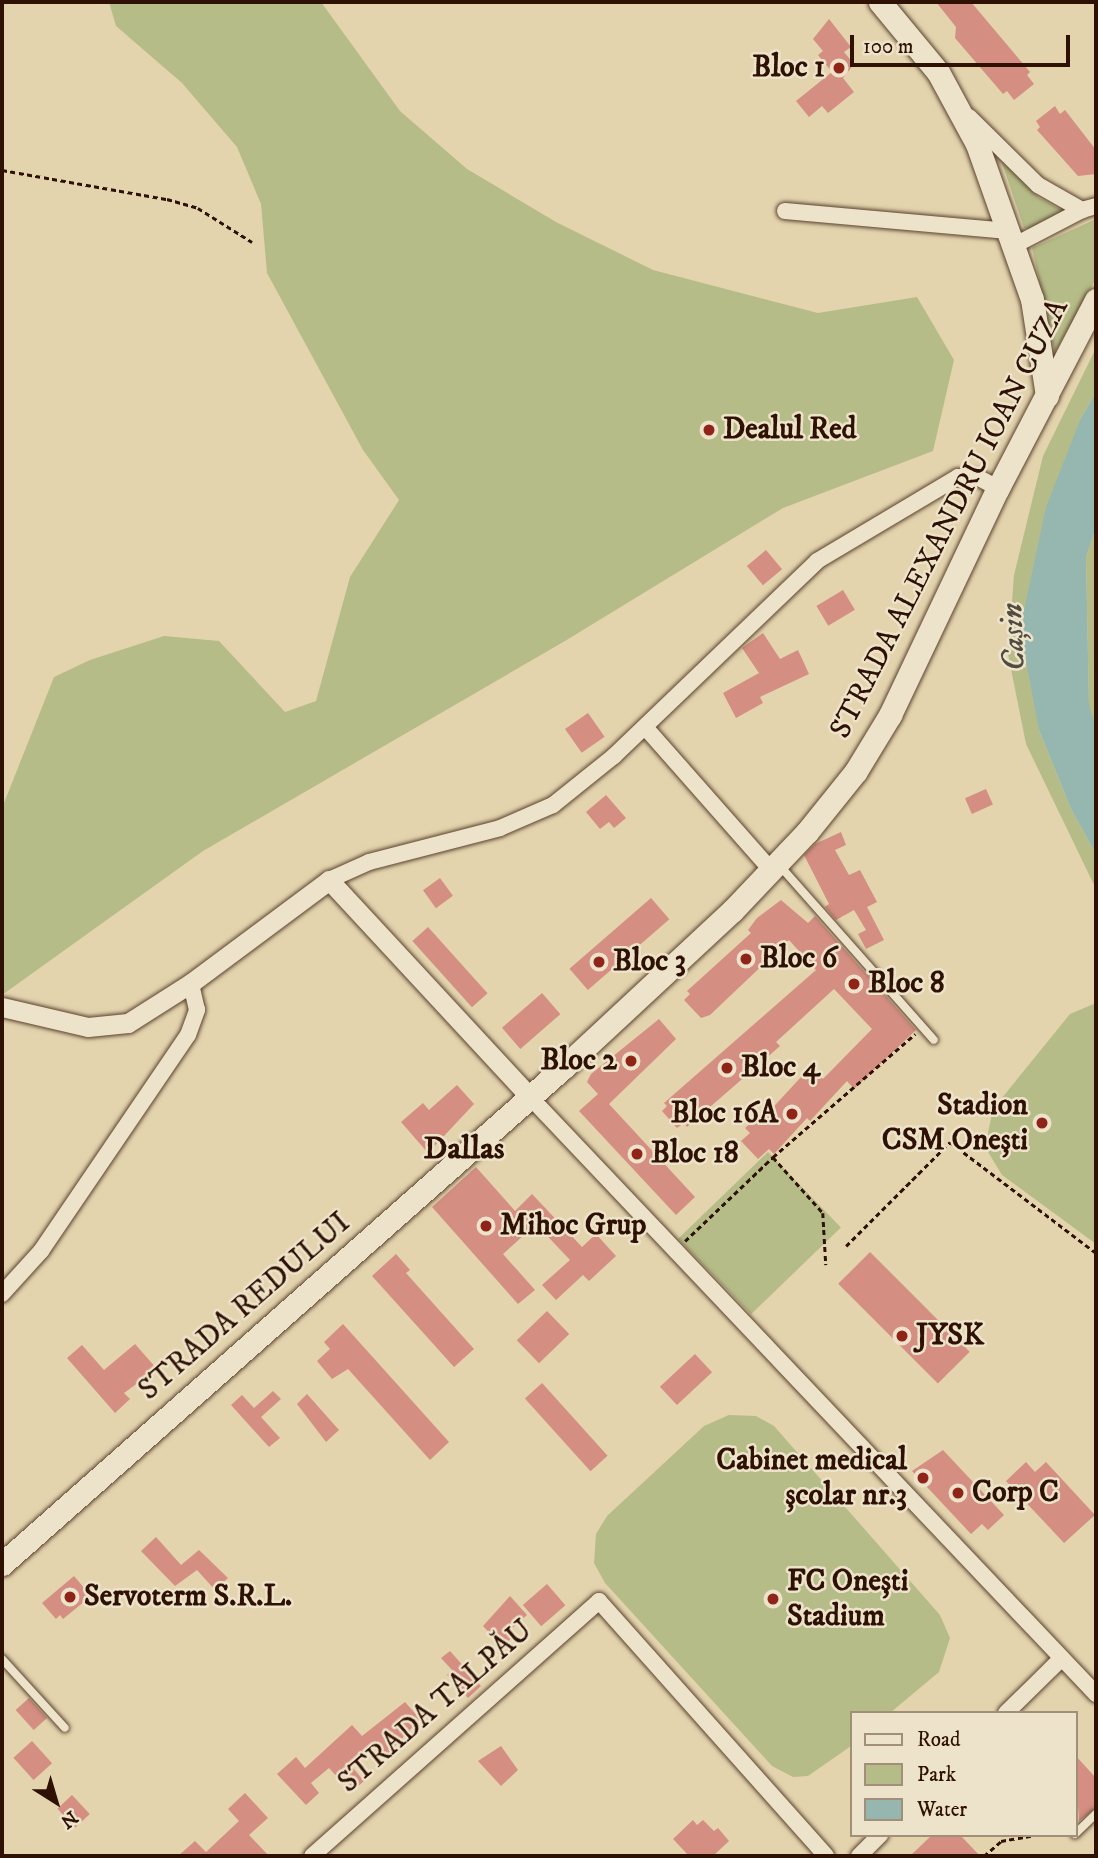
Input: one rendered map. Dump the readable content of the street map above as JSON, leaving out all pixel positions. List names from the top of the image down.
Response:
{
  "streets": {
    "main road": ["STRADA ALEXANDRU IOAN CUZA", "STRADA REDULUI"],
    "street": ["STRADA TALPĂU"]
  },
  "crossings": [
    ["STRADA ALEXANDRU IOAN CUZA", "STRADA REDULUI"]
  ],
  "districts": ["Dallas"],
  "water": ["Cașin"],
  "places": [
    "Bloc 1",
    "Dealul Red",
    "Bloc 6",
    "Bloc 3",
    "Bloc 8",
    "Bloc 2",
    "Bloc 4",
    "Bloc 16A",
    "Stadion CSM Onești",
    "Bloc 18",
    "Mihoc Grup",
    "JYSK",
    "Cabinet medical școlar nr.3",
    "Corp C",
    "Servoterm S.R.L.",
    "FC Onești Stadium"
  ],
  "legend": ["Road", "Park", "Water"],
  "scale_bar": "100 m",
  "north": "bottom right"
}
